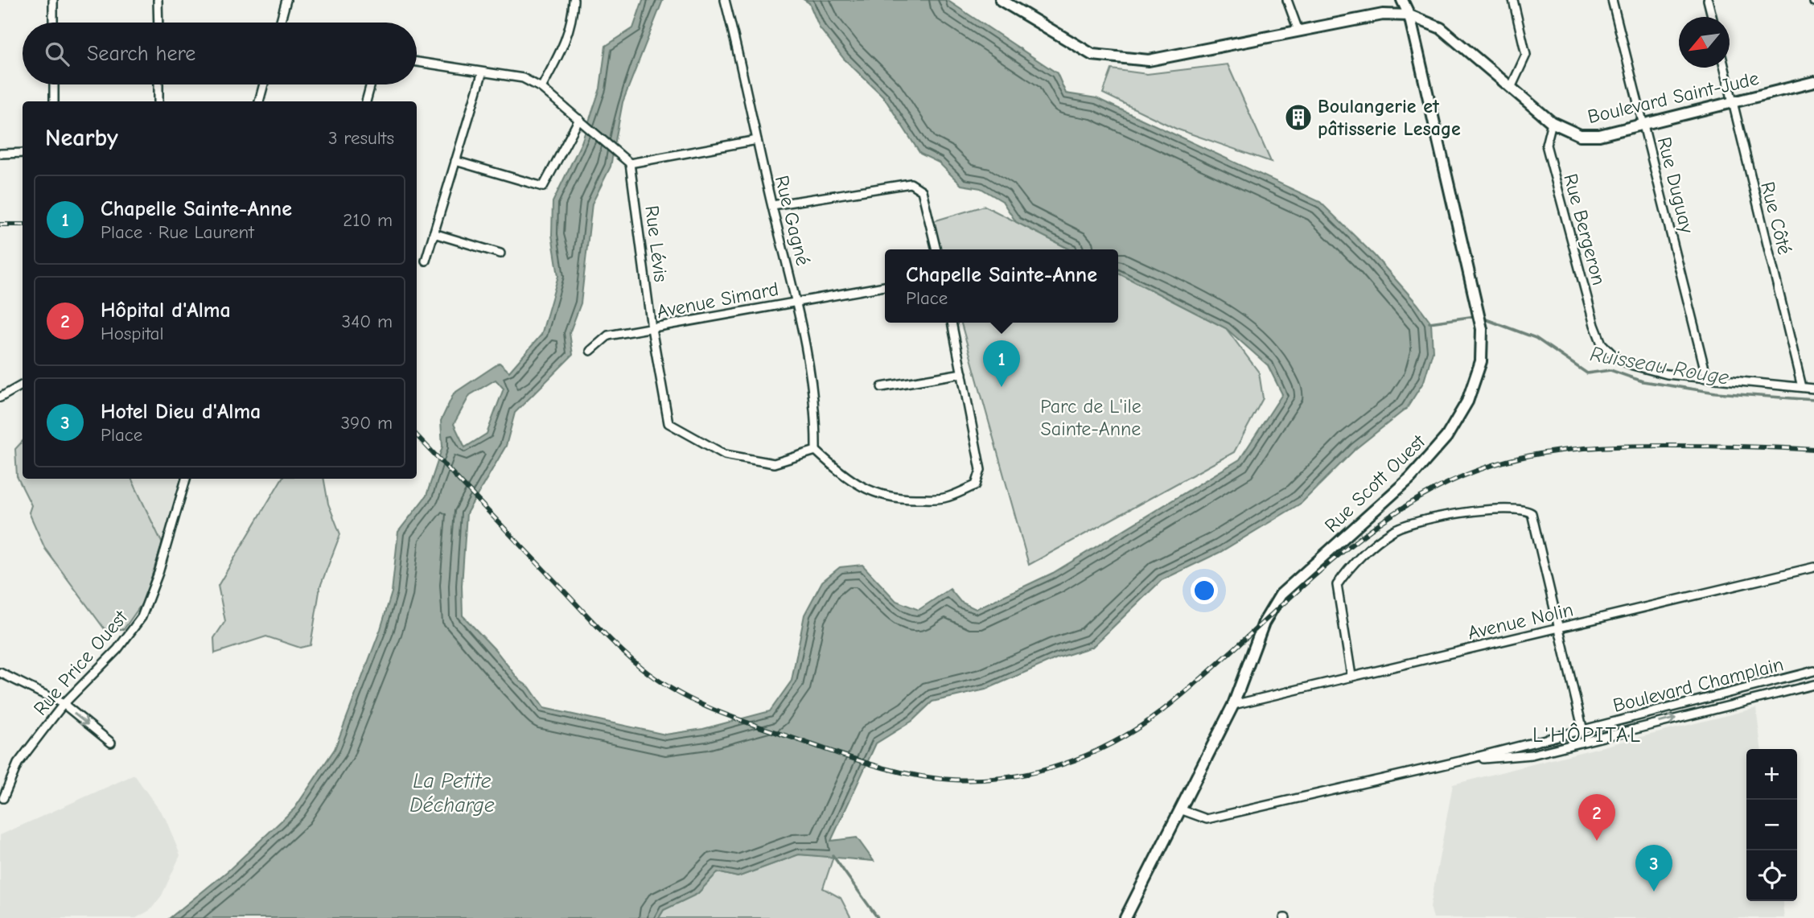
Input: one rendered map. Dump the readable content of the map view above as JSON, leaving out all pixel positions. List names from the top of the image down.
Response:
{
  "streets": {
    "street": [
      "Boulevard Saint-Jude",
      "Rue Duguay",
      "Rue Côté",
      "Rue Gagné",
      "Rue Bergeron",
      "Rue Lévis",
      "Avenue Simard",
      "Rue Scott Ouest",
      "Avenue Nolin",
      "Rue Price Ouest",
      "Boulevard Champlain"
    ]
  },
  "crossings": [
    ["Boulevard Saint-Jude", "Rue Duguay"],
    ["Boulevard Saint-Jude", "Rue Côté"],
    ["Boulevard Saint-Jude", "Rue Bergeron"],
    ["Boulevard Saint-Jude", "Rue Scott Ouest"],
    ["Rue Duguay", "Rue Bergeron"],
    ["Rue Gagné", "Rue Lévis"],
    ["Rue Gagné", "Avenue Simard"],
    ["Rue Lévis", "Avenue Simard"],
    ["Rue Scott Ouest", "Avenue Nolin"],
    ["Rue Scott Ouest", "Boulevard Champlain"]
  ],
  "districts": ["L'HÔPITAL"],
  "water": ["Ruisseau Rouge", "La Petite Décharge"],
  "parks": ["Parc de L'ile Sainte-Anne"],
  "places": {
    "building": ["Boulangerie et pâtisserie Lesage"]
  },
  "north": "bottom left",
  "page": {
    "search": "Search here",
    "heading": ["Nearby", "3 results"],
    "list": [
      {
        "mark": "1",
        "name": "Chapelle Sainte-Anne",
        "note": "Place · Rue Laurent",
        "value": "210 m"
      },
      {
        "mark": "2",
        "name": "Hôpital d'Alma",
        "note": "Hospital",
        "value": "340 m"
      },
      {
        "mark": "3",
        "name": "Hotel Dieu d'Alma",
        "note": "Place",
        "value": "390 m"
      }
    ],
    "popup": ["Chapelle Sainte-Anne", "Place"],
    "pins": ["1", "2", "3"],
    "map_buttons": ["+", "−"]
  }
}
